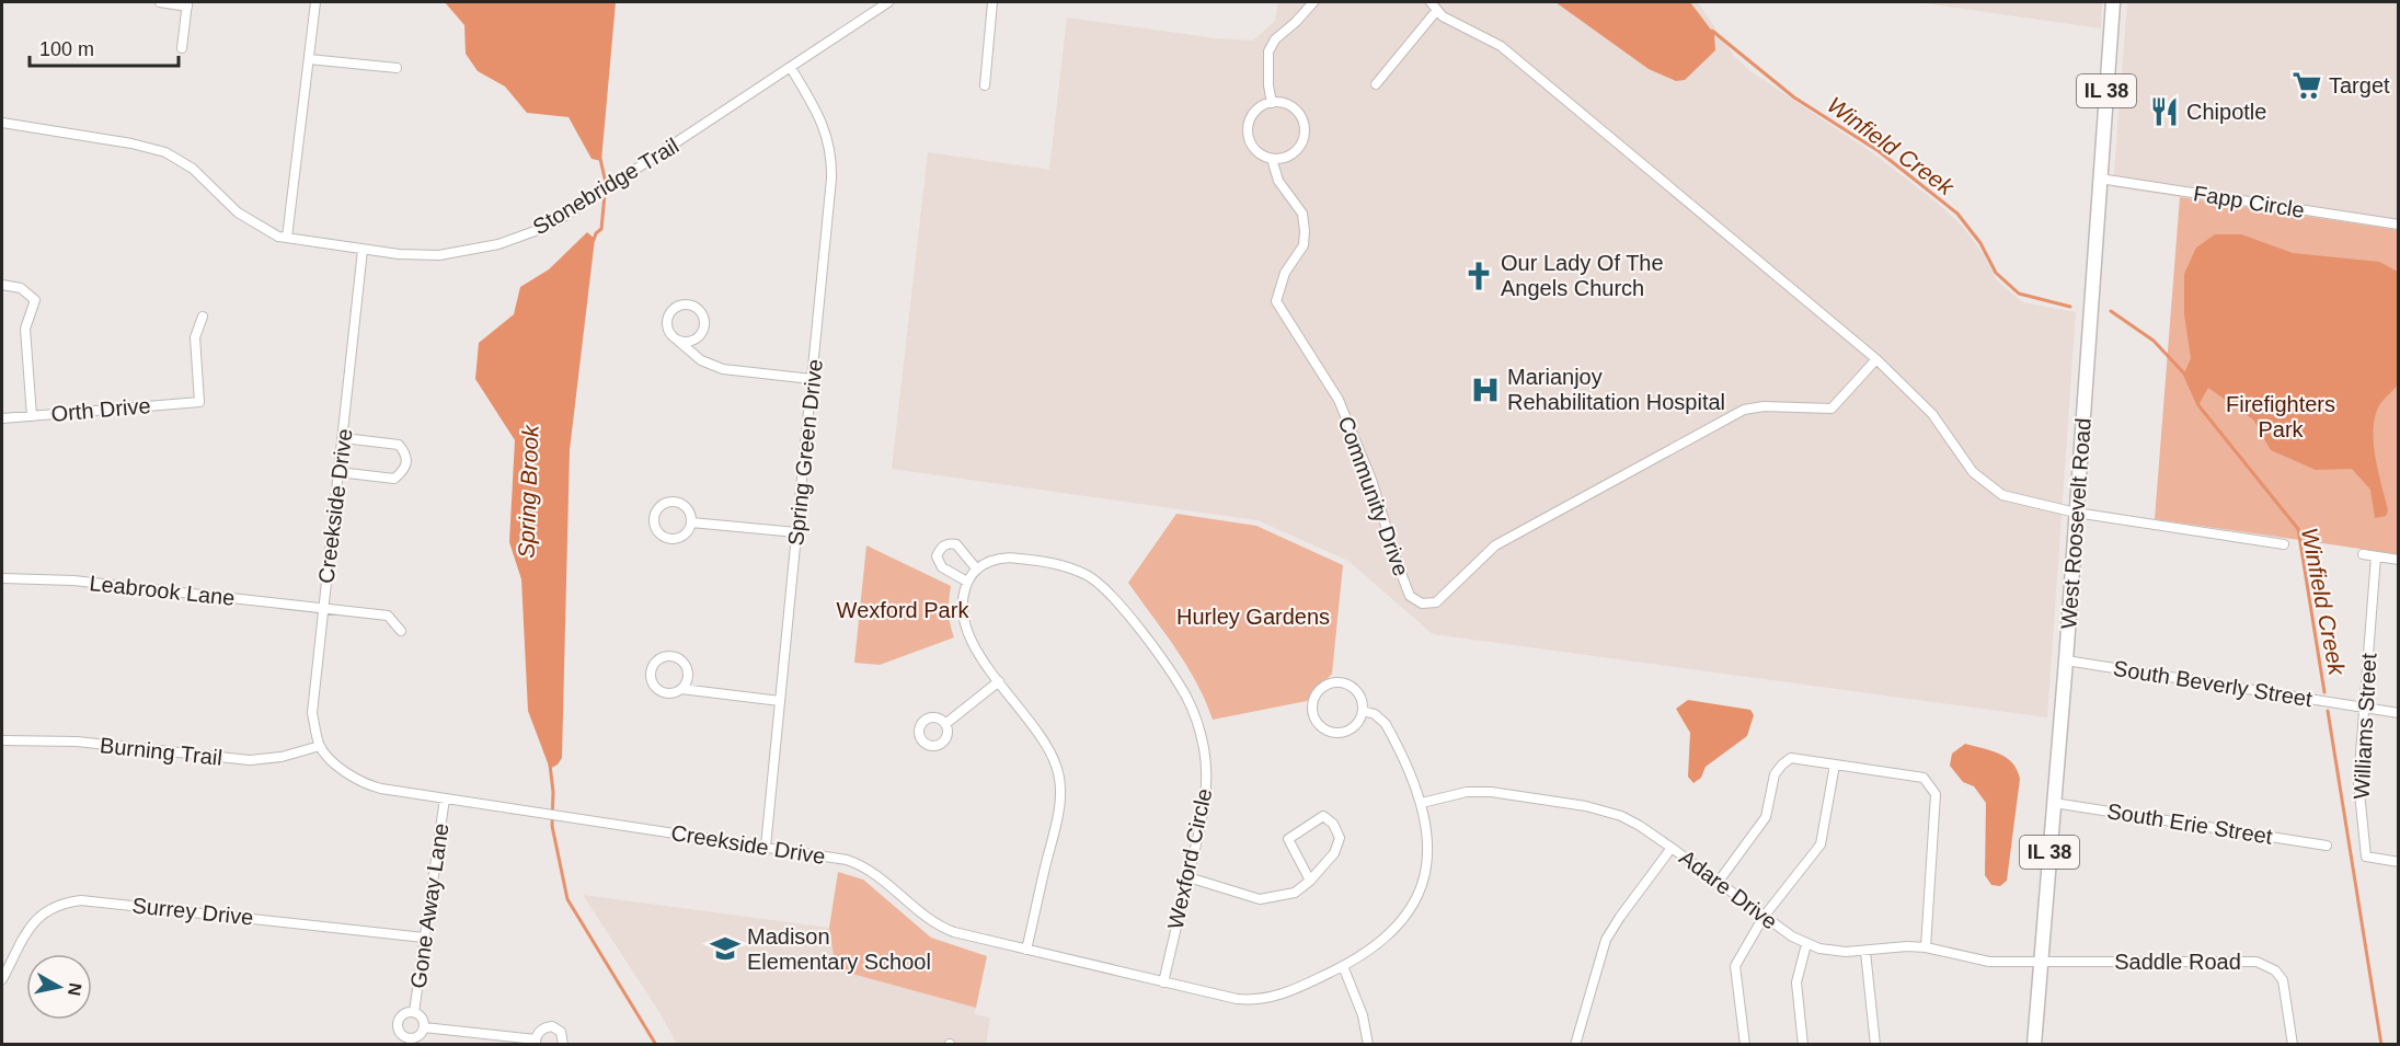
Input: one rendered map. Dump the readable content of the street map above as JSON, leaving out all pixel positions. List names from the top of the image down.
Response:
{
  "streets": {
    "main road": ["IL 38", "West Roosevelt Road"],
    "street": [
      "Stonebridge Trail",
      "Fapp Circle",
      "Orth Drive",
      "Spring Green Drive",
      "Community Drive",
      "Creekside Drive",
      "Leabrook Lane",
      "South Beverly Street",
      "Williams Street",
      "Burning Trail",
      "South Erie Street",
      "Wexford Circle",
      "Adare Drive",
      "Gone Away Lane",
      "Surrey Drive",
      "Saddle Road"
    ]
  },
  "crossings": [
    ["Stonebridge Trail", "Spring Green Drive"],
    ["Stonebridge Trail", "Creekside Drive"],
    ["Fapp Circle", "West Roosevelt Road"],
    ["Spring Green Drive", "Creekside Drive"],
    ["Creekside Drive", "Leabrook Lane"],
    ["Creekside Drive", "Burning Trail"],
    ["Creekside Drive", "Wexford Circle"],
    ["Creekside Drive", "Adare Drive"],
    ["Creekside Drive", "Gone Away Lane"],
    ["West Roosevelt Road", "South Beverly Street"],
    ["West Roosevelt Road", "South Erie Street"],
    ["West Roosevelt Road", "Adare Drive"],
    ["West Roosevelt Road", "Saddle Road"],
    ["South Beverly Street", "Williams Street"],
    ["Adare Drive", "Saddle Road"],
    ["Gone Away Lane", "Surrey Drive"]
  ],
  "water": ["Winfield Creek", "Spring Brook"],
  "parks": ["Firefighters Park", "Wexford Park", "Hurley Gardens"],
  "places": {
    "supermarket": ["Target"],
    "restaurant": ["Chipotle"],
    "church": ["Our Lady Of The Angels Church"],
    "hospital": ["Marianjoy Rehabilitation Hospital"],
    "school or university": ["Madison Elementary School"]
  },
  "scale_bar": "100 m",
  "north": "right"
}
